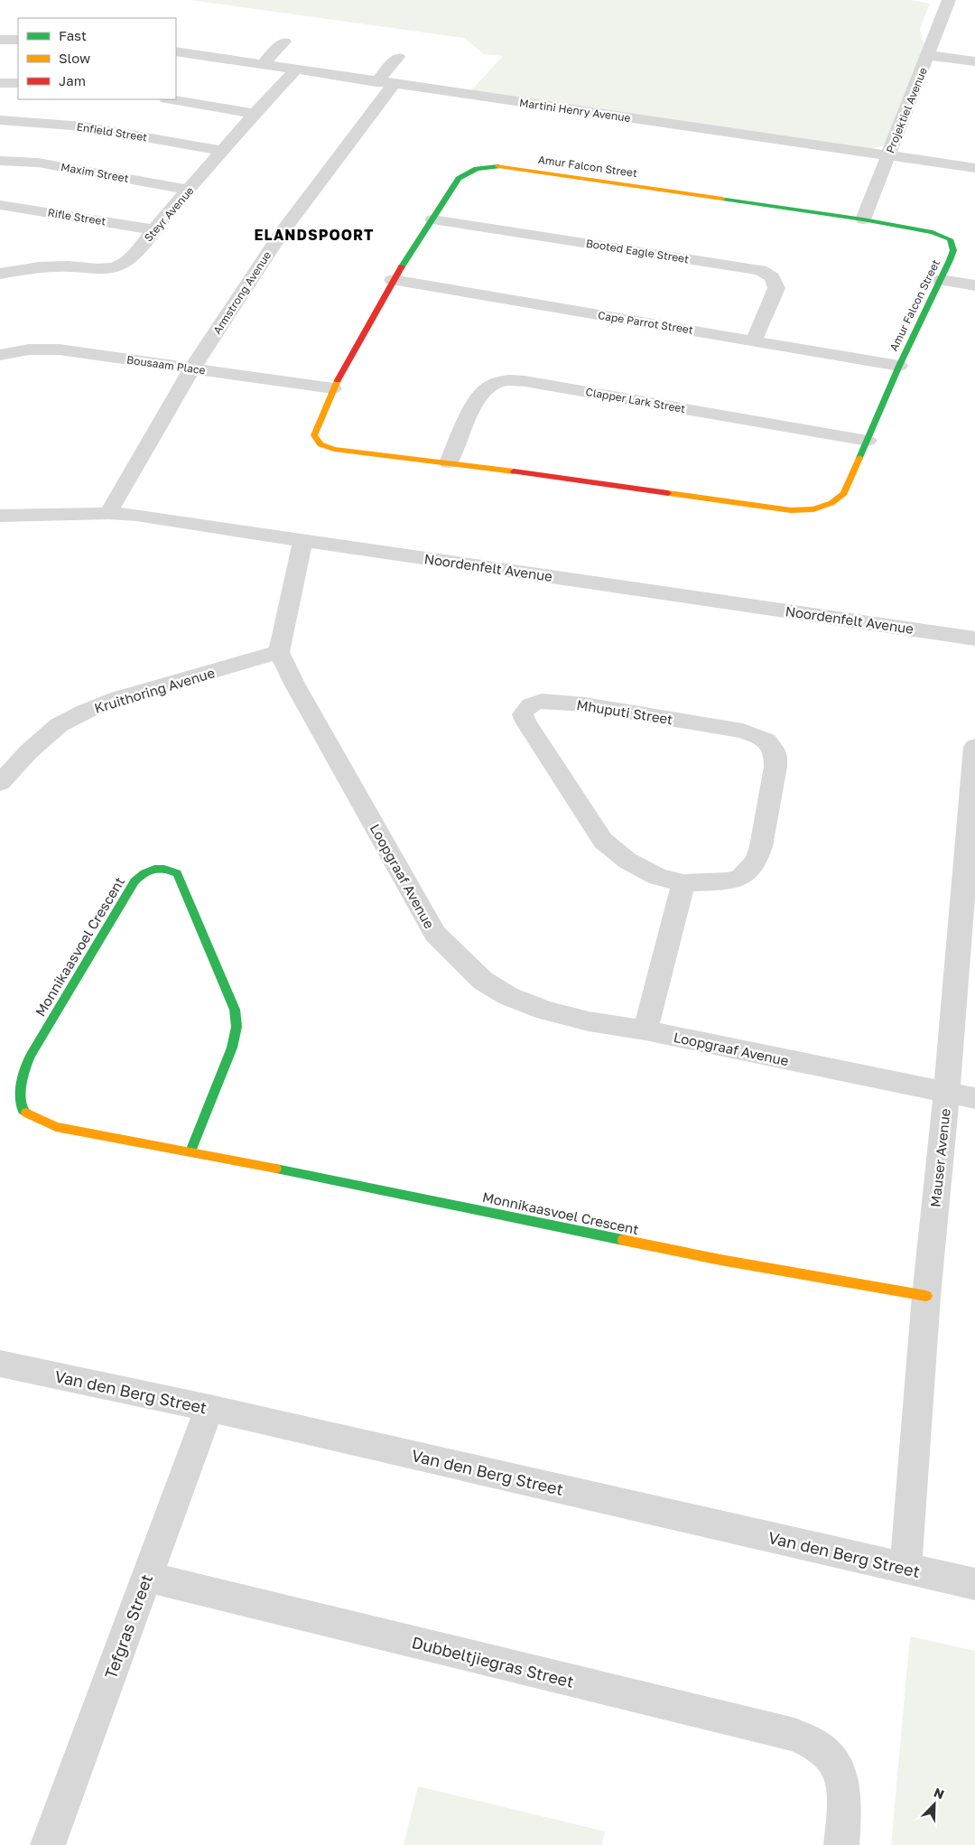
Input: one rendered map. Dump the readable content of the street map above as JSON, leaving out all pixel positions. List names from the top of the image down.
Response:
{
  "streets": {
    "street": [
      "Martini Henry Avenue",
      "Projektiel Avenue",
      "Enfield Street",
      "Amur Falcon Street",
      "Maxim Street",
      "Steyr Avenue",
      "Rifle Street",
      "Booted Eagle Street",
      "Armstrong Avenue",
      "Cape Parrot Street",
      "Bousaam Place",
      "Clapper Lark Street",
      "Noordenfelt Avenue",
      "Kruithoring Avenue",
      "Mhuputi Street",
      "Loopgraaf Avenue",
      "Monnikaasvoel Crescent",
      "Mauser Avenue",
      "Van den Berg Street",
      "Tefgras Street",
      "Dubbeltjiegras Street"
    ]
  },
  "crossings": [
    ["Martini Henry Avenue", "Projektiel Avenue"],
    ["Martini Henry Avenue", "Steyr Avenue"],
    ["Martini Henry Avenue", "Armstrong Avenue"],
    ["Projektiel Avenue", "Amur Falcon Street"],
    ["Enfield Street", "Steyr Avenue"],
    ["Amur Falcon Street", "Booted Eagle Street"],
    ["Amur Falcon Street", "Cape Parrot Street"],
    ["Amur Falcon Street", "Bousaam Place"],
    ["Amur Falcon Street", "Clapper Lark Street"],
    ["Maxim Street", "Steyr Avenue"],
    ["Steyr Avenue", "Rifle Street"],
    ["Booted Eagle Street", "Cape Parrot Street"],
    ["Armstrong Avenue", "Bousaam Place"],
    ["Armstrong Avenue", "Noordenfelt Avenue"],
    ["Kruithoring Avenue", "Loopgraaf Avenue"],
    ["Loopgraaf Avenue", "Mauser Avenue"],
    ["Monnikaasvoel Crescent", "Mauser Avenue"],
    ["Mauser Avenue", "Van den Berg Street"],
    ["Van den Berg Street", "Tefgras Street"],
    ["Tefgras Street", "Dubbeltjiegras Street"]
  ],
  "districts": ["ELANDSPOORT"],
  "legend": ["Fast", "Slow", "Jam"],
  "north": "top right"
}
